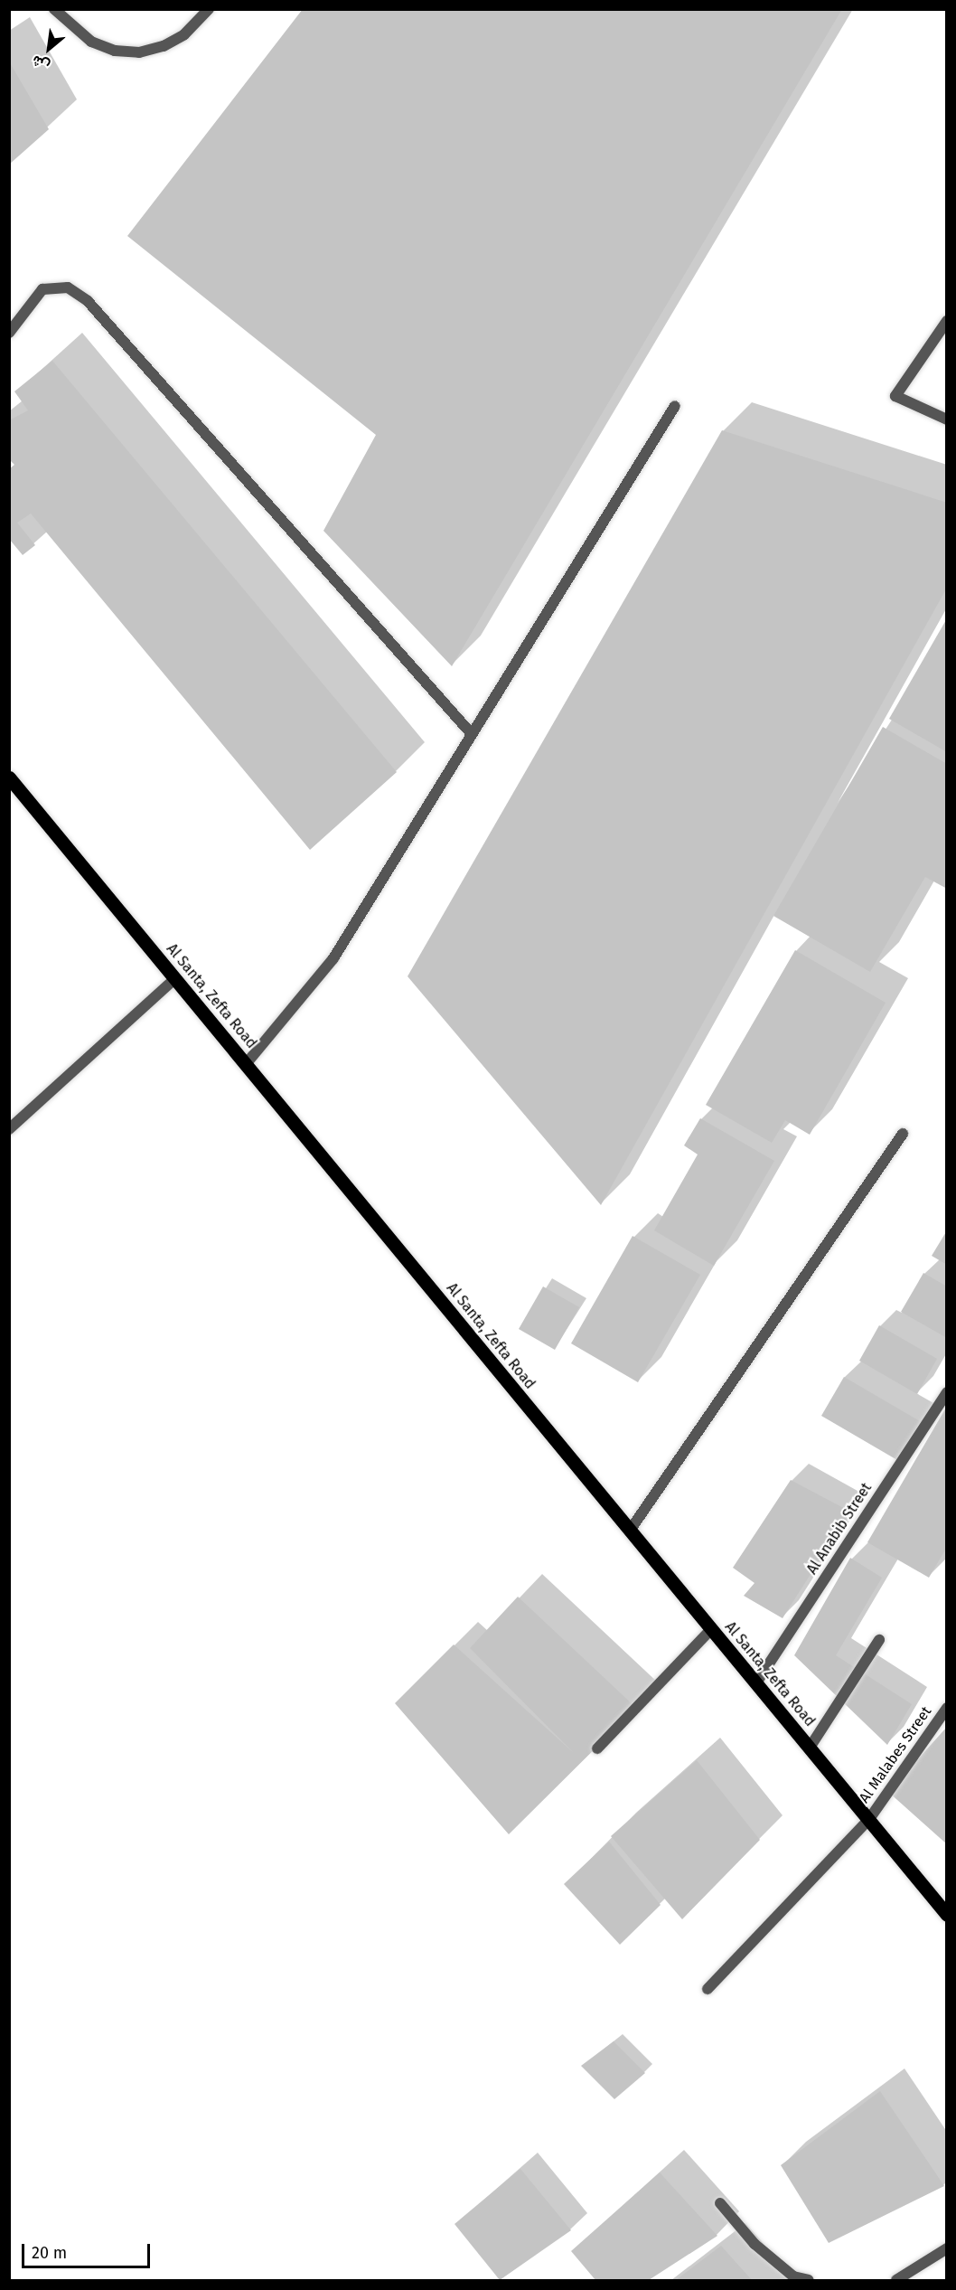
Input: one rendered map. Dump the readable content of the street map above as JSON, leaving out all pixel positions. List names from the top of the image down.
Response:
{
  "streets": {
    "main road": ["Al Santa, Zefta Road"],
    "street": ["Al Anabib Street", "Al Malabes Street"]
  },
  "crossings": [
    ["Al Santa, Zefta Road", "Al Anabib Street"],
    ["Al Santa, Zefta Road", "Al Malabes Street"]
  ],
  "scale_bar": "20 m",
  "north": "bottom left"
}
